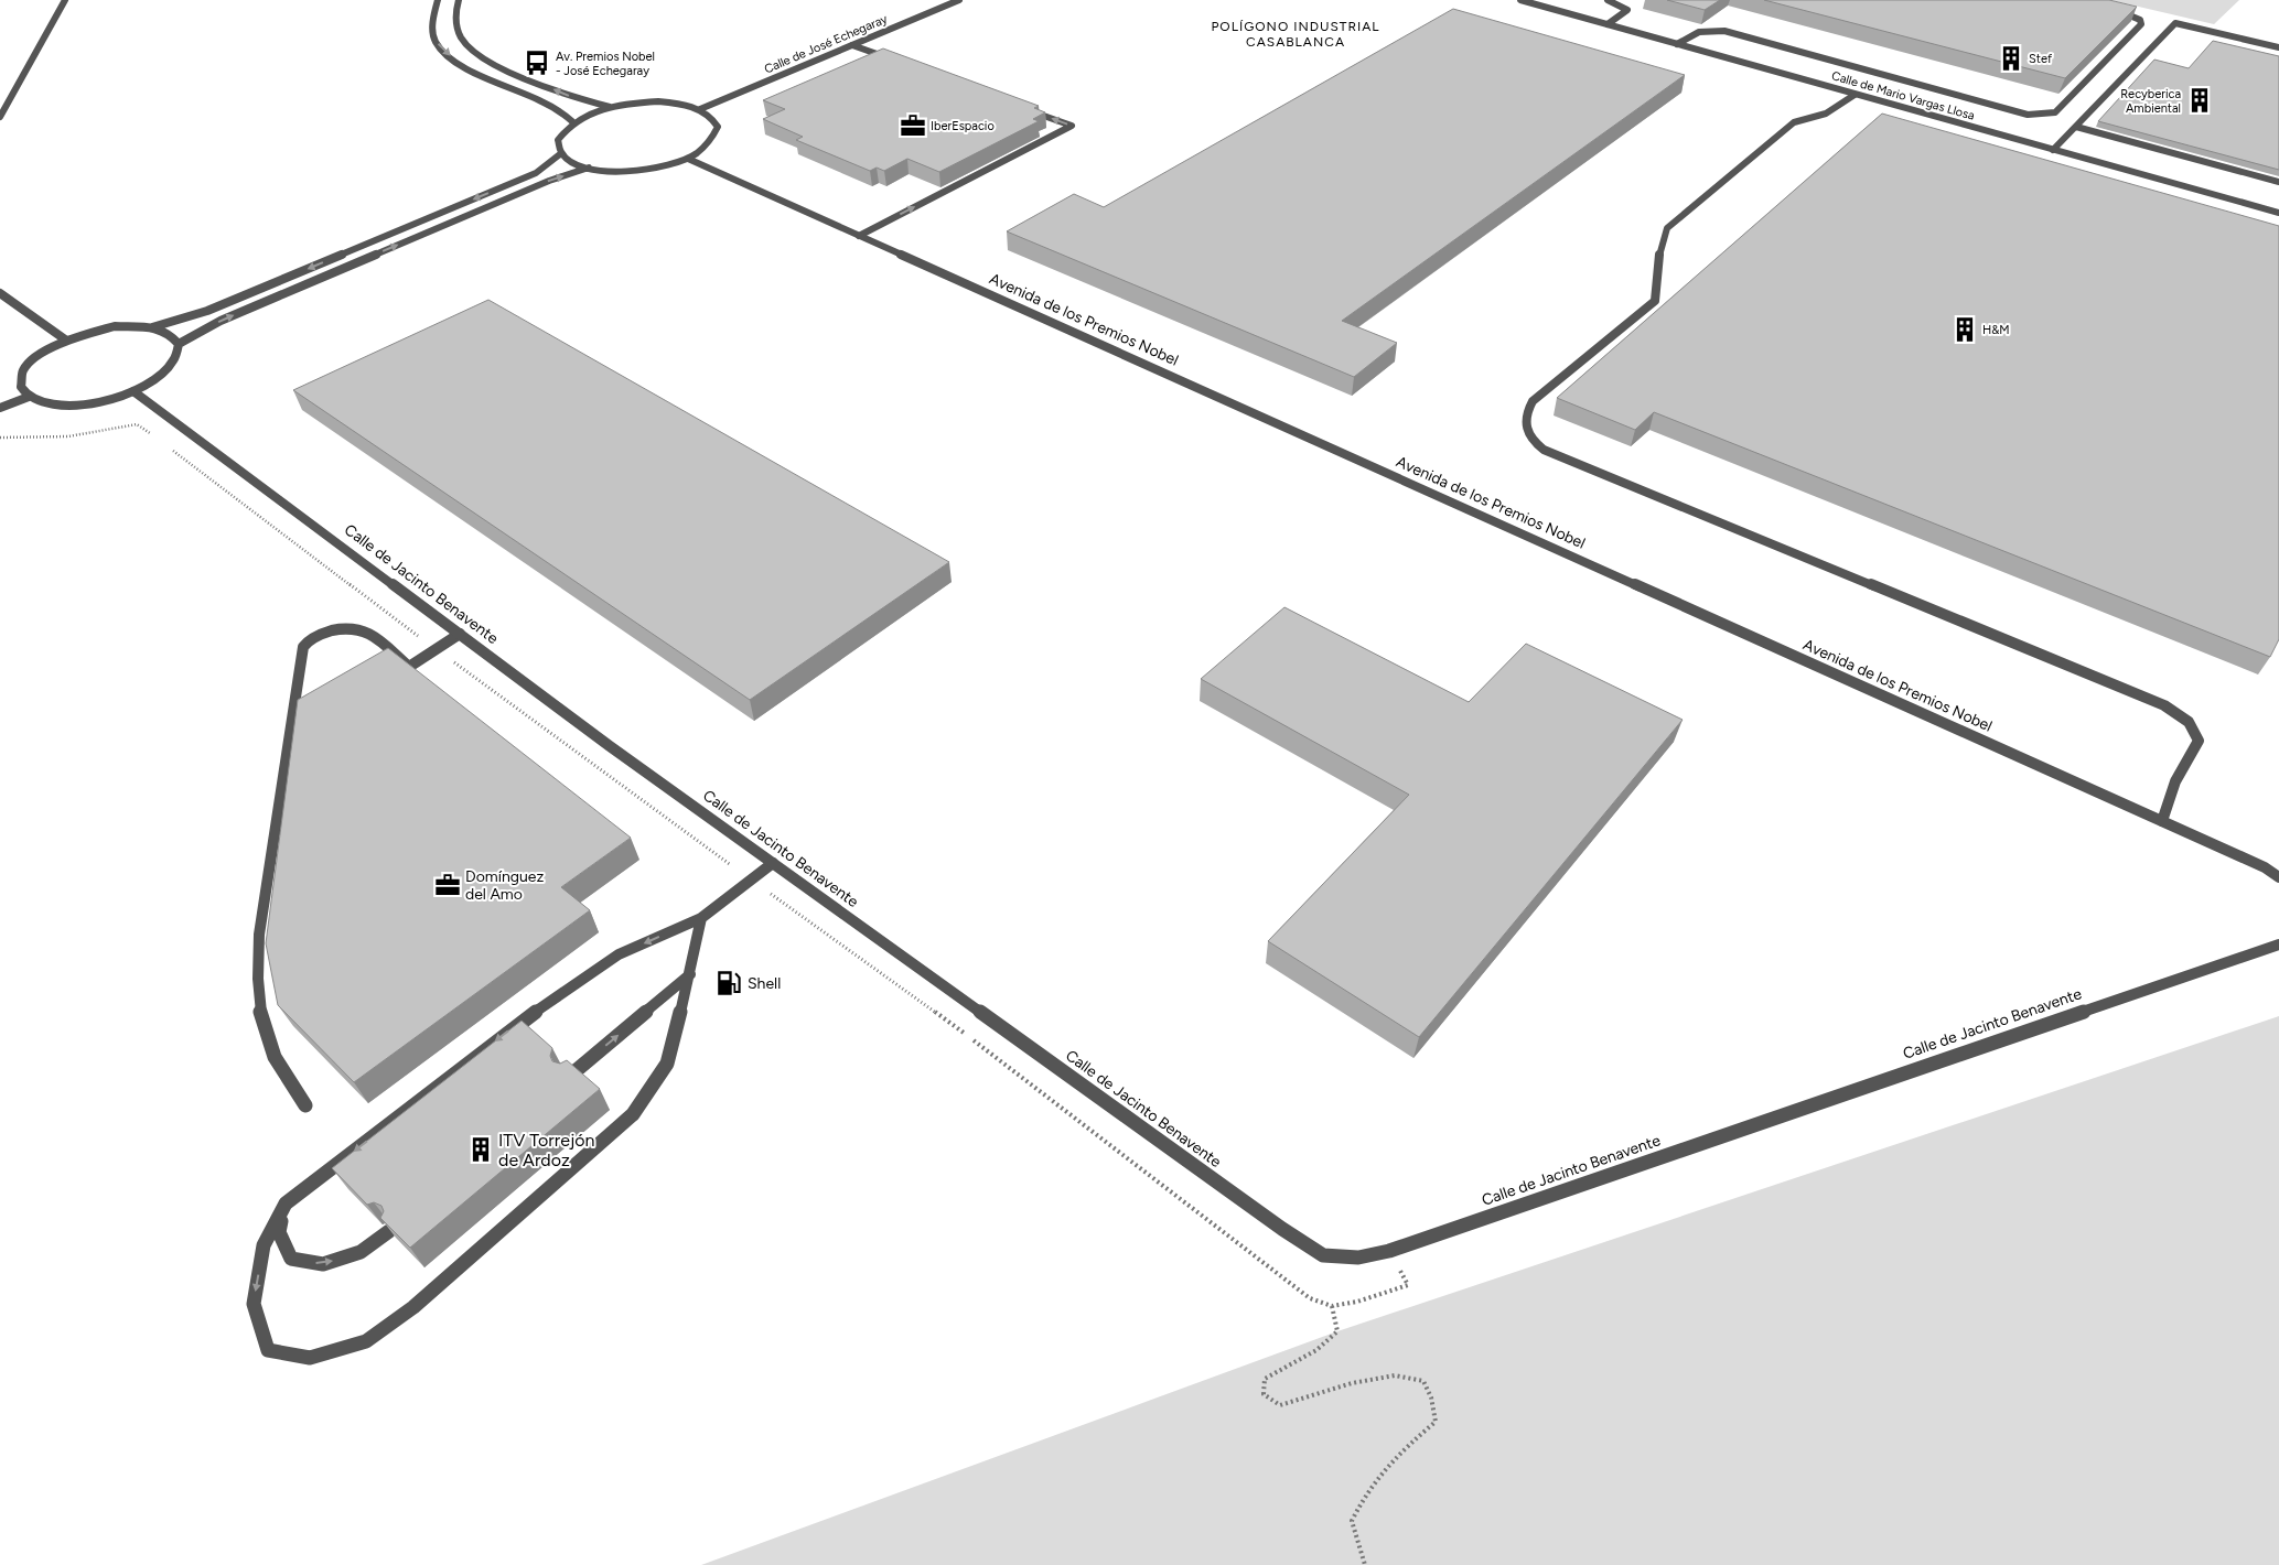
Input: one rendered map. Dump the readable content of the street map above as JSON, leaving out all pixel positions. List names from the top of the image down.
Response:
{
  "streets": {
    "street": [
      "Calle de José Echegaray",
      "Calle de Mario Vargas Llosa",
      "Avenida de los Premios Nobel",
      "Calle de Jacinto Benavente"
    ]
  },
  "districts": ["POLÍGONO INDUSTRIAL CASABLANCA"],
  "places": {
    "building": [
      "Stef",
      "Recyberica Ambiental",
      "H&M",
      "ITV Torrejón de Ardoz"
    ],
    "bus stop": ["Av. Premios Nobel - José Echegaray"],
    "office": ["IberEspacio", "Domínguez del Amo"],
    "fuel station": ["Shell"]
  }
}
